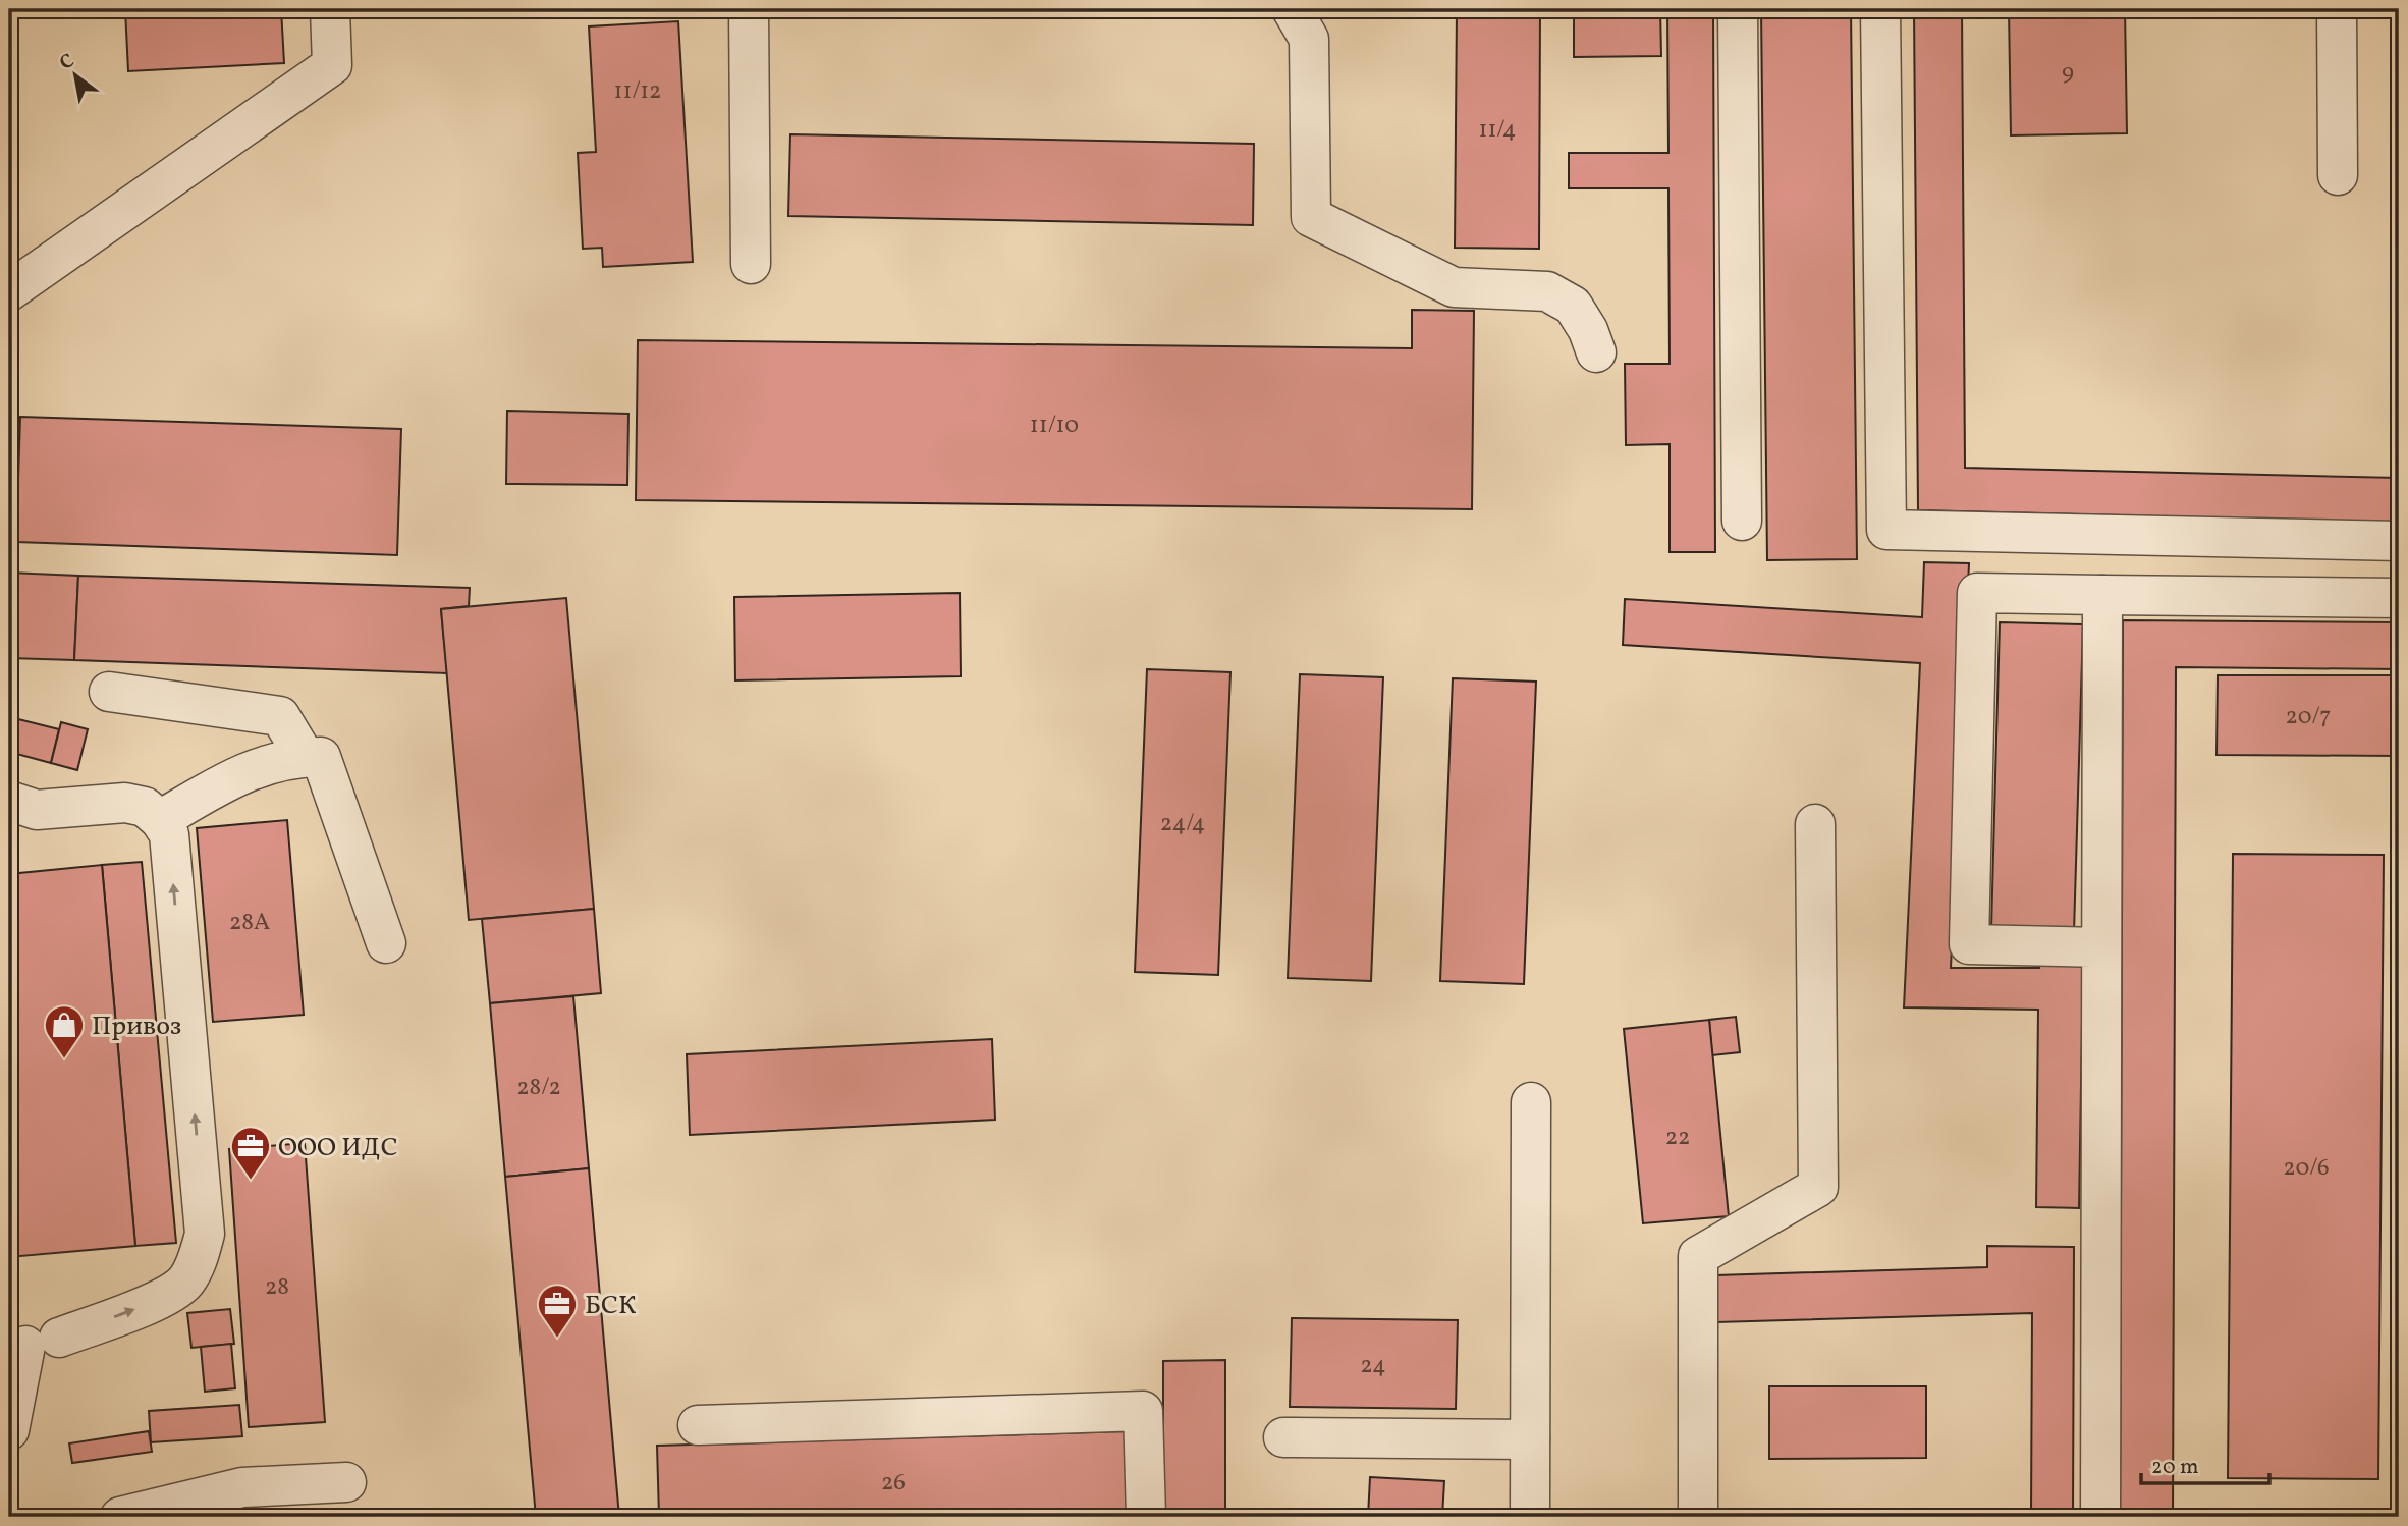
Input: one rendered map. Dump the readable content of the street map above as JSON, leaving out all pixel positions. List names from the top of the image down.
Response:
{
  "places": {
    "shop": ["Привоз"],
    "office": ["ООО ИДС", "БСК"]
  },
  "house_numbers": [
    "9",
    "11/12",
    "11/4",
    "11/10",
    "20/7",
    "24/4",
    "28А",
    "28/2",
    "22",
    "20/6",
    "28",
    "24",
    "26"
  ],
  "scale_bar": "20 m",
  "north": "top left"
}
